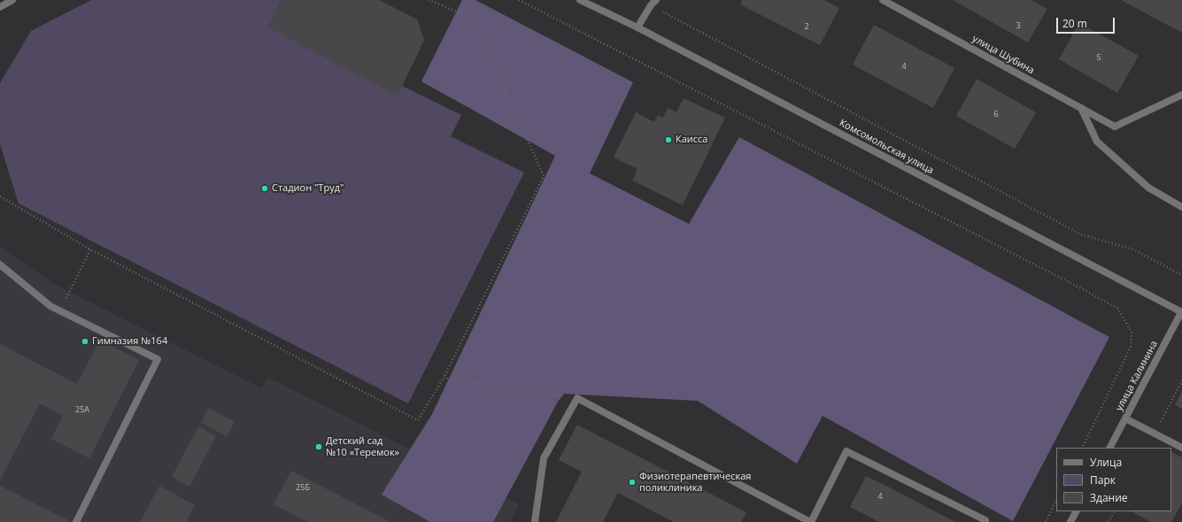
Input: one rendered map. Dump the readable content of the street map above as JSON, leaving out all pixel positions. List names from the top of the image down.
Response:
{
  "streets": {
    "street": ["улица Шубина", "Комсомольская улица", "улица Калинина"]
  },
  "crossings": [
    ["Комсомольская улица", "улица Калинина"]
  ],
  "places": [
    "Каисса",
    "Стадион \"Труд\"",
    "Гимназия №164",
    "Детский сад №10 «Теремок»",
    "Физиотерапевтическая поликлиника"
  ],
  "house_numbers": [
    "3",
    "2",
    "5",
    "4",
    "6",
    "25А",
    "25Б",
    "4"
  ],
  "legend": ["Улица", "Парк", "Здание"],
  "scale_bar": "20 m"
}
